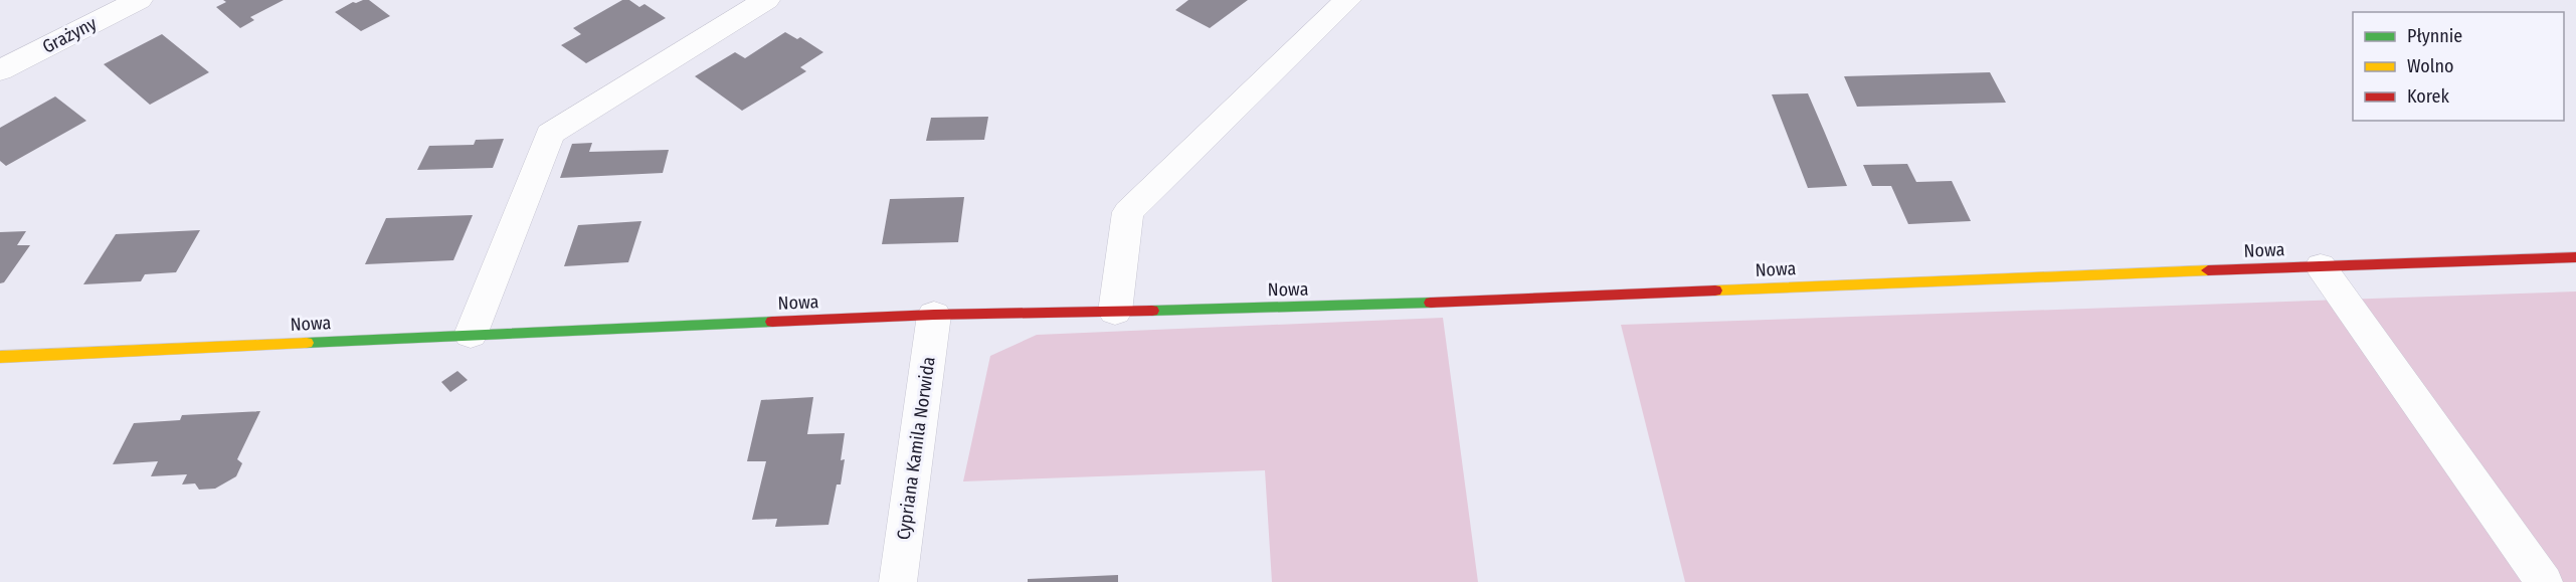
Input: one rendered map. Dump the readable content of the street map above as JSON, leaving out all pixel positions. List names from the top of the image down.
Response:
{
  "streets": {
    "street": ["Grażyny", "Nowa", "Cypriana Kamila Norwida"]
  },
  "crossings": [
    ["Nowa", "Cypriana Kamila Norwida"]
  ],
  "legend": ["Płynnie", "Wolno", "Korek"]
}
